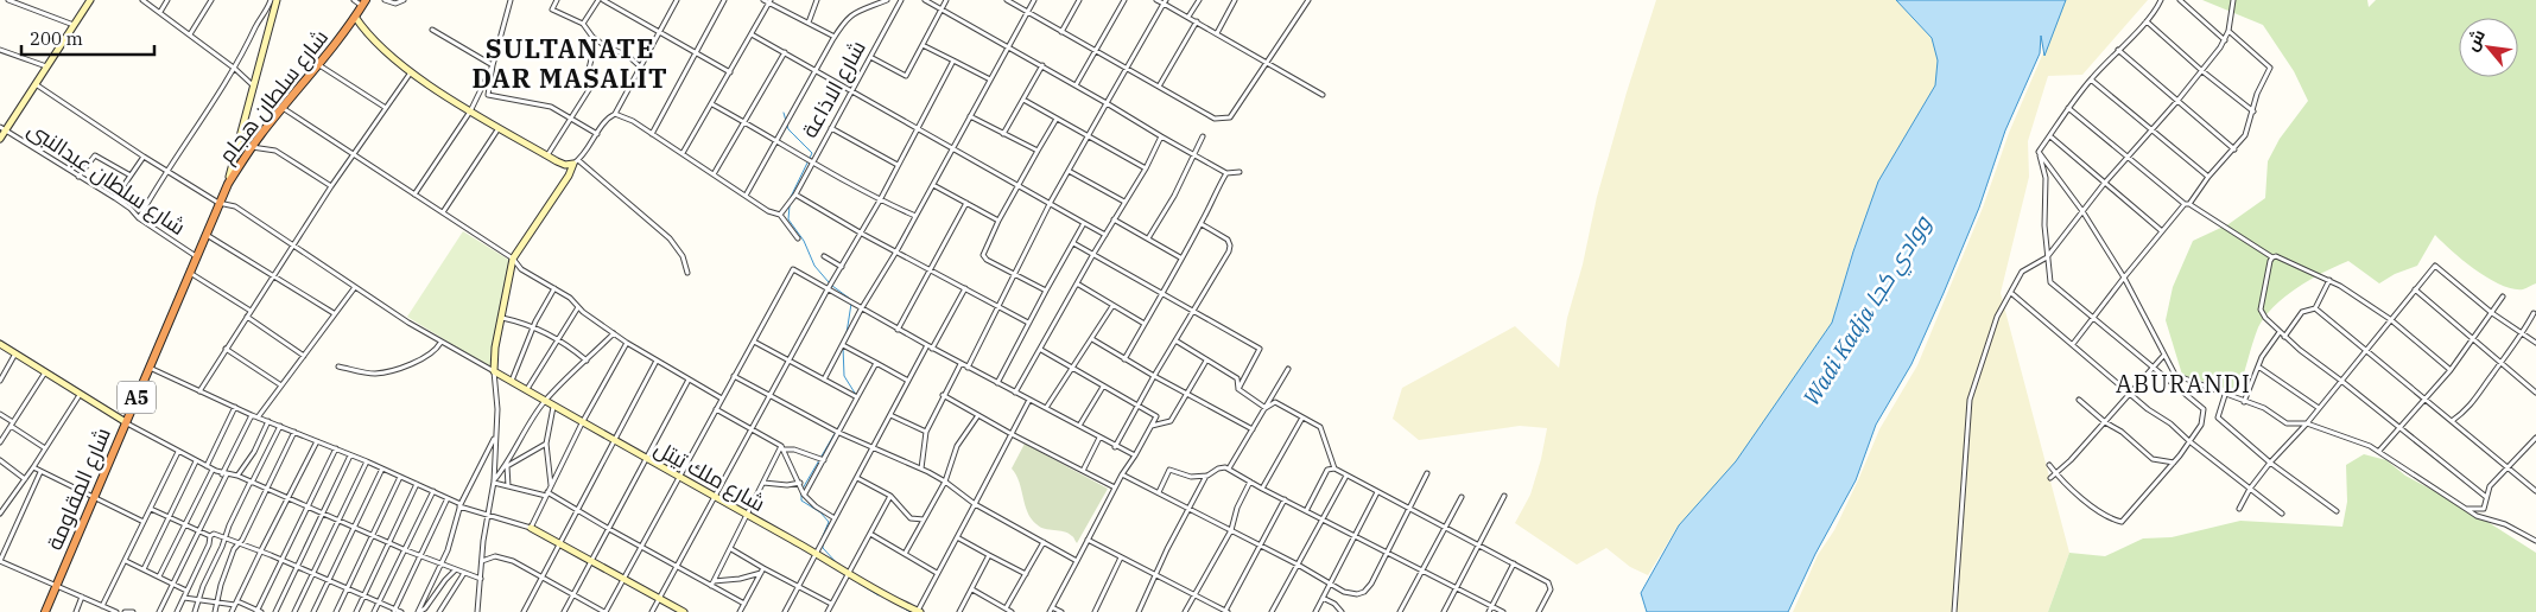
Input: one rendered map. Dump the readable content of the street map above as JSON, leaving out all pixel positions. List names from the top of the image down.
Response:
{
  "streets": {
    "highway": ["شارع سلطان هجام", "A5", "شارع المقاومة"],
    "main road": ["شارع ملك تيتل"],
    "street": ["شارع الاذاعة", "شارع سلطان عبدالنبى"]
  },
  "crossings": [
    ["شارع سلطان هجام", "A5"],
    ["شارع سلطان هجام", "شارع المقاومة"],
    ["شارع سلطان عبدالنبى", "شارع المقاومة"],
    ["A5", "شارع المقاومة"]
  ],
  "districts": ["SULTANATE DAR MASALIT", "ABURANDI"],
  "water": ["Wadi Kadja ووادي كجا"],
  "scale_bar": "200 m",
  "north": "top left"
}
